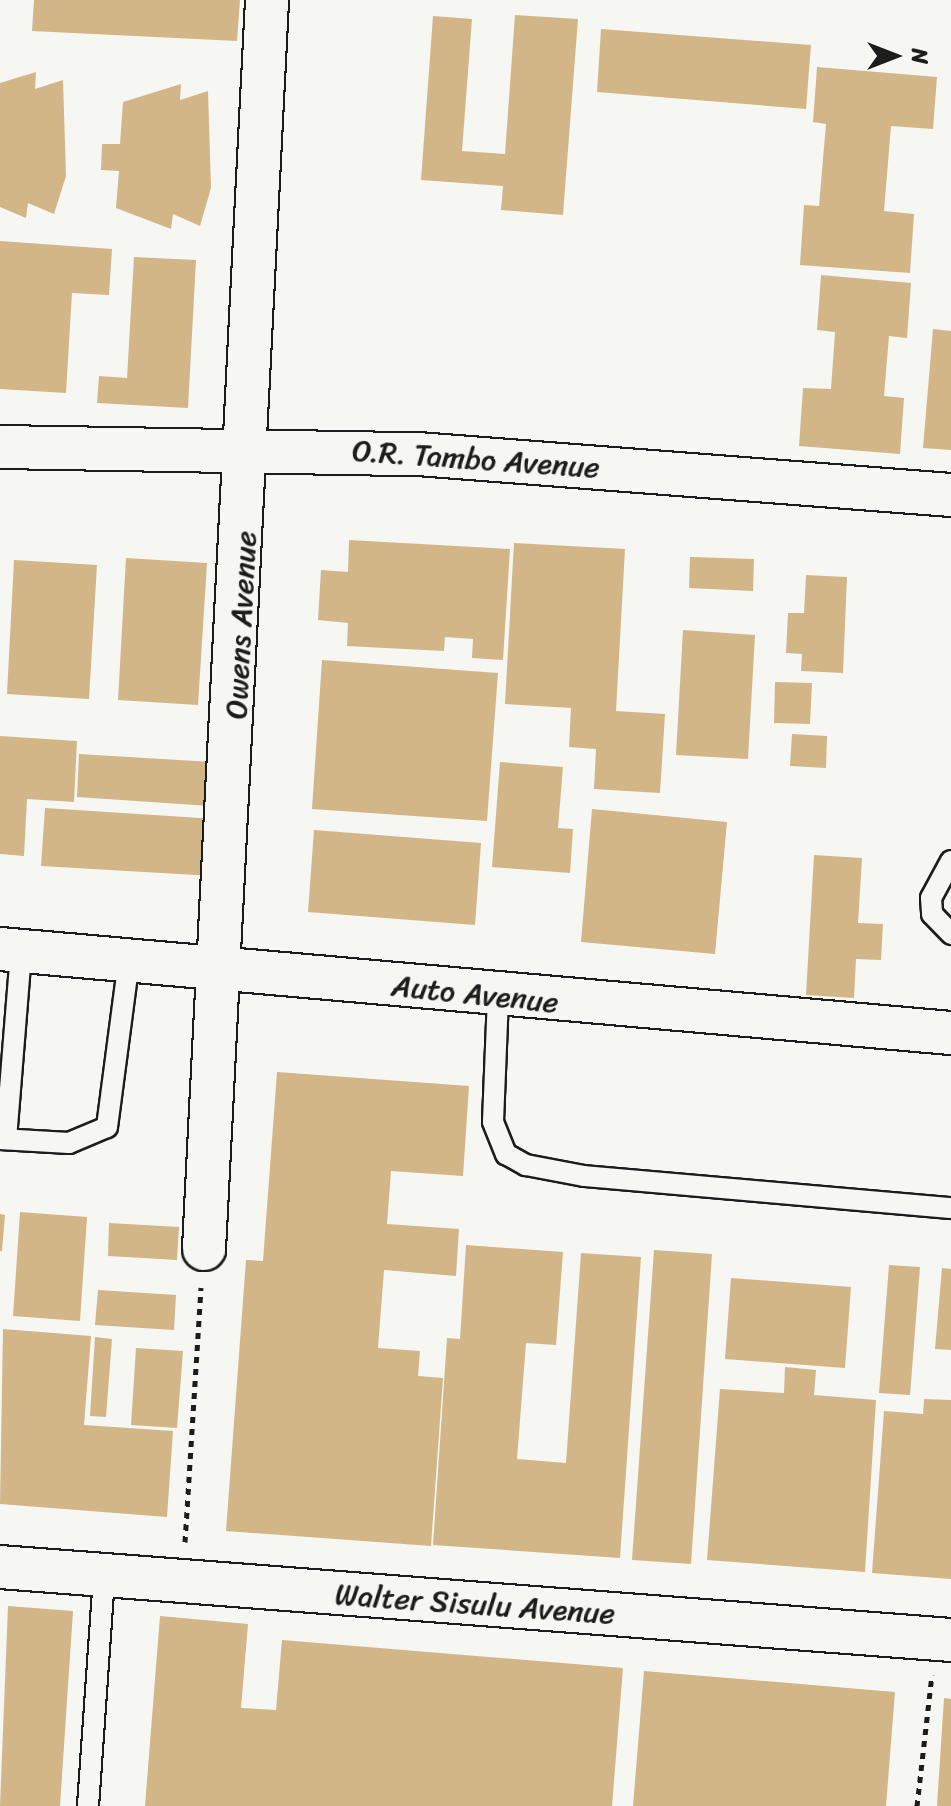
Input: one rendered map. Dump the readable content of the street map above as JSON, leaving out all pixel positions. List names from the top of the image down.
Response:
{
  "streets": {
    "street": [
      "O.R. Tambo Avenue",
      "Owens Avenue",
      "Auto Avenue",
      "Walter Sisulu Avenue"
    ]
  },
  "crossings": [
    ["O.R. Tambo Avenue", "Owens Avenue"],
    ["Owens Avenue", "Auto Avenue"]
  ],
  "north": "right"
}
